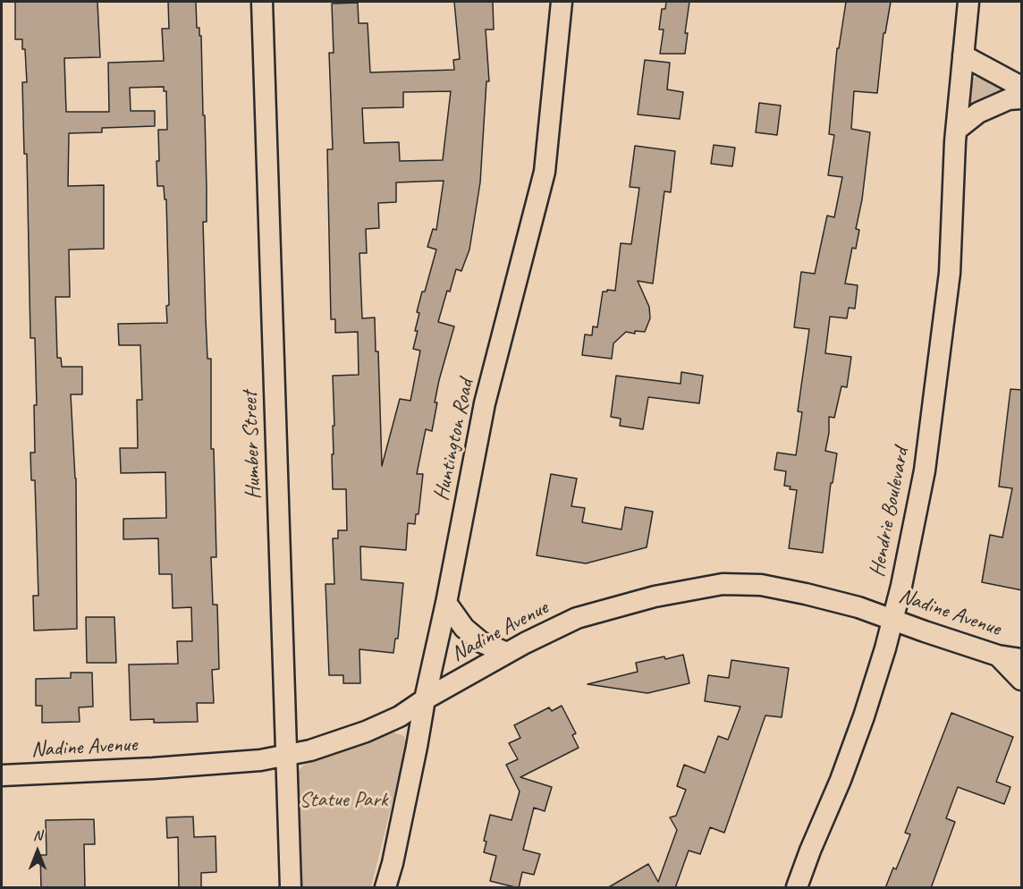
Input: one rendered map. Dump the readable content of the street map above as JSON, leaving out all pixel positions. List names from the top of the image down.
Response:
{
  "streets": {
    "street": [
      "Huntington Road",
      "Humber Street",
      "Hendrie Boulevard",
      "Nadine Avenue"
    ]
  },
  "crossings": [
    ["Huntington Road", "Nadine Avenue"],
    ["Humber Street", "Nadine Avenue"],
    ["Hendrie Boulevard", "Nadine Avenue"]
  ],
  "parks": ["Statue Park"],
  "north": "top"
}
